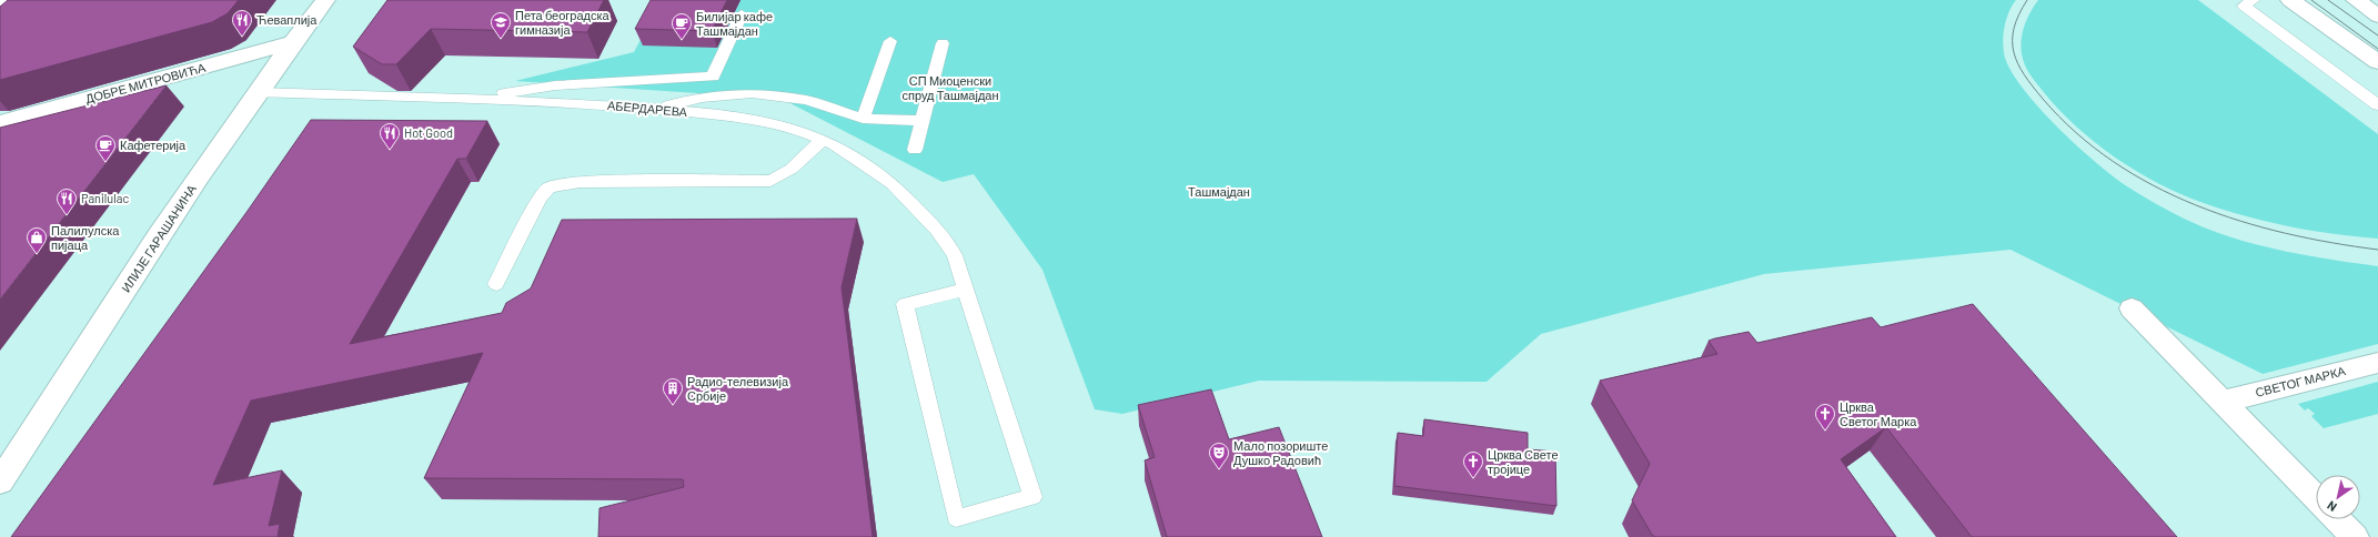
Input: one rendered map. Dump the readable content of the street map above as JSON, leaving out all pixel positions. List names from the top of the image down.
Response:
{
  "streets": {
    "street": ["ДОБРЕ МИТРОВИЋА", "ИЛИЈЕ ГАРАШАНИНА", "СВЕТОГ МАРКА"],
    "lane": ["АБЕРДАРЕВА"]
  },
  "crossings": [
    ["ДОБРЕ МИТРОВИЋА", "ИЛИЈЕ ГАРАШАНИНА"],
    ["АБЕРДАРЕВА", "ИЛИЈЕ ГАРАШАНИНА"]
  ],
  "parks": ["СП Миоценски спруд Ташмајдан", "Ташмајдан"],
  "places": {
    "restaurant": ["Ћеваплија", "Hot Good", "Panilulac"],
    "school or university": ["Пета београдска гимназија"],
    "cafe": ["Билијар кафе Ташмајдан", "Кафетерија"],
    "shop": ["Палилулска пијаца"],
    "building": ["Радио-телевизија Србије"],
    "church": ["Црква Светог Марка", "Црква Свете тројице"],
    "theatre": ["Мало позориште Душко Радовић"]
  },
  "north": "bottom left"
}
